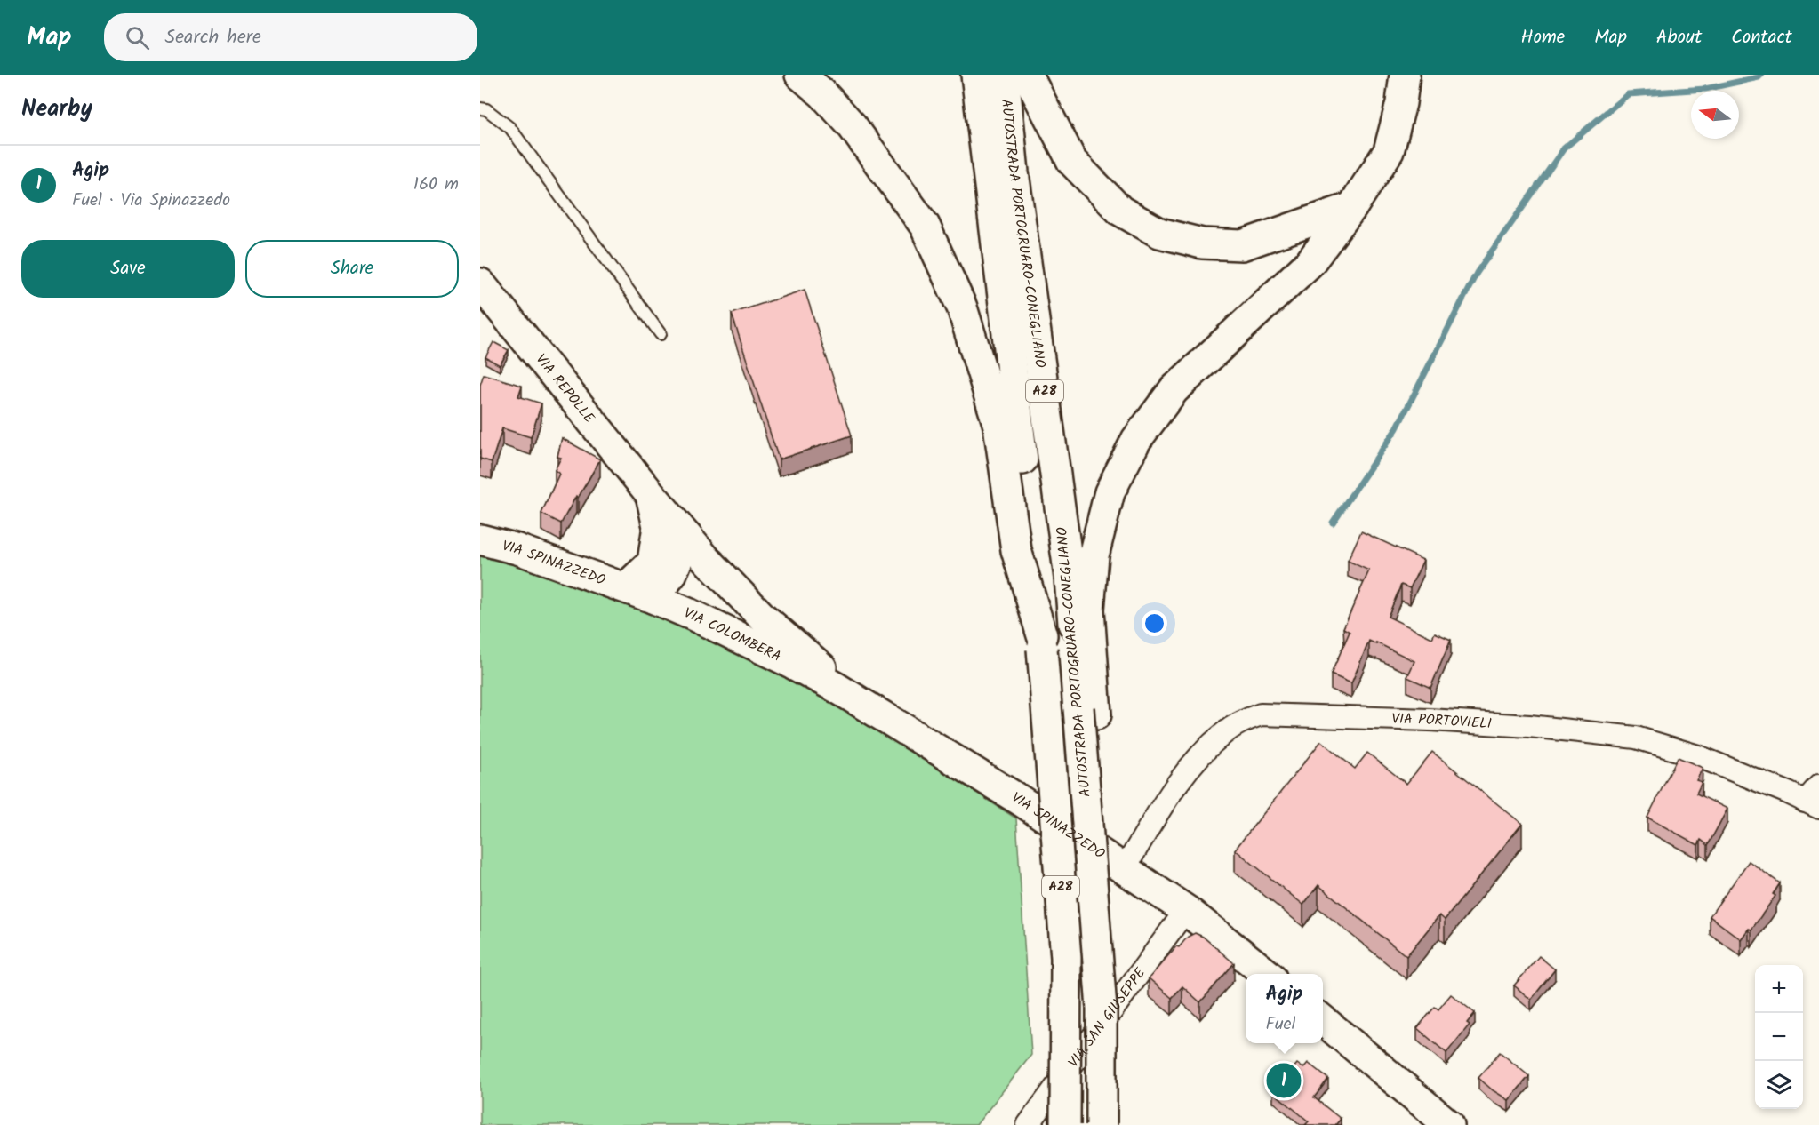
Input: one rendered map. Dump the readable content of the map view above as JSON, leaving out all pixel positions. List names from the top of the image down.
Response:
{
  "streets": {
    "main road": [
      "AUTOSTRADA PORTOGRUARO-CONEGLIANO",
      "VIA REPOLLE",
      "A28",
      "VIA SPINAZZEDO",
      "VIA COLOMBERA"
    ],
    "street": ["VIA PORTOVIELI", "VIA SAN GIUSEPPE"]
  },
  "crossings": [
    ["VIA REPOLLE", "VIA SPINAZZEDO"],
    ["VIA REPOLLE", "VIA COLOMBERA"],
    ["VIA SPINAZZEDO", "VIA COLOMBERA"],
    ["VIA SPINAZZEDO", "VIA PORTOVIELI"],
    ["VIA SPINAZZEDO", "VIA SAN GIUSEPPE"]
  ],
  "north": "left",
  "page": {
    "header": "Map",
    "search": "Search here",
    "nav": [
      "Home",
      "Map",
      "About",
      "Contact"
    ],
    "heading": "Nearby",
    "list": [
      {
        "mark": "1",
        "name": "Agip",
        "note": "Fuel · Via Spinazzedo",
        "value": "160 m"
      }
    ],
    "buttons": ["Save", "Share"],
    "map_buttons": ["+", "−"],
    "popup": ["Agip", "Fuel"],
    "pins": "1"
  }
}
